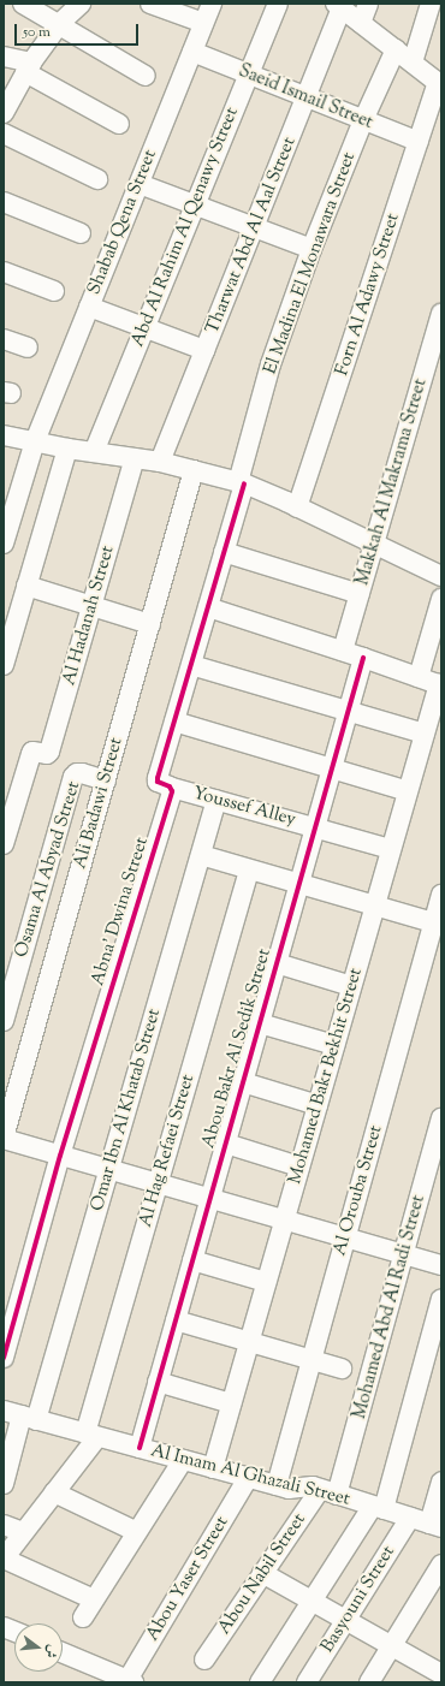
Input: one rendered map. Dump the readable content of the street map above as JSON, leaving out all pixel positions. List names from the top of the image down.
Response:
{
  "streets": {
    "street": [
      "Saeid Ismail Street",
      "Shabab Qena Street",
      "Abd Al Rahim Al Qenawy Street",
      "Tharwat Abd Al Aal Street",
      "El Madina El Monawara Street",
      "Forn Al Adawy Street",
      "Makkah Al Makrama Street",
      "Al Hadanah Street",
      "Ali Badawi Street",
      "Youssef Alley",
      "Osama Al Abyad Street",
      "Abna' Dwina Street",
      "Abou Bakr Al Sedik Street",
      "Mohamed Bakr Bekhit Street",
      "Omar Ibn Al Khatab Street",
      "Al Hag Refaei Street",
      "Al Orouba Street",
      "Mohamed Abd Al Radi Street",
      "Al Imam Al Ghazali Street",
      "Abou Nabil Street",
      "Abou Yaser Street",
      "Basyouni Street"
    ]
  },
  "crossings": [
    ["Saeid Ismail Street", "Shabab Qena Street"],
    ["Saeid Ismail Street", "Abd Al Rahim Al Qenawy Street"],
    ["Saeid Ismail Street", "Tharwat Abd Al Aal Street"],
    ["Saeid Ismail Street", "El Madina El Monawara Street"],
    ["Saeid Ismail Street", "Forn Al Adawy Street"],
    ["Ali Badawi Street", "Osama Al Abyad Street"],
    ["Youssef Alley", "Abna' Dwina Street"],
    ["Youssef Alley", "Abou Bakr Al Sedik Street"],
    ["Youssef Alley", "Mohamed Bakr Bekhit Street"],
    ["Youssef Alley", "Omar Ibn Al Khatab Street"],
    ["Abou Bakr Al Sedik Street", "Al Imam Al Ghazali Street"],
    ["Mohamed Bakr Bekhit Street", "Al Imam Al Ghazali Street"],
    ["Omar Ibn Al Khatab Street", "Al Imam Al Ghazali Street"],
    ["Al Hag Refaei Street", "Al Imam Al Ghazali Street"],
    ["Al Orouba Street", "Al Imam Al Ghazali Street"],
    ["Mohamed Abd Al Radi Street", "Al Imam Al Ghazali Street"],
    ["Mohamed Abd Al Radi Street", "Abou Nabil Street"],
    ["Al Imam Al Ghazali Street", "Abou Nabil Street"],
    ["Al Imam Al Ghazali Street", "Abou Yaser Street"],
    ["Al Imam Al Ghazali Street", "Basyouni Street"]
  ],
  "scale_bar": "50 m",
  "north": "right"
}
